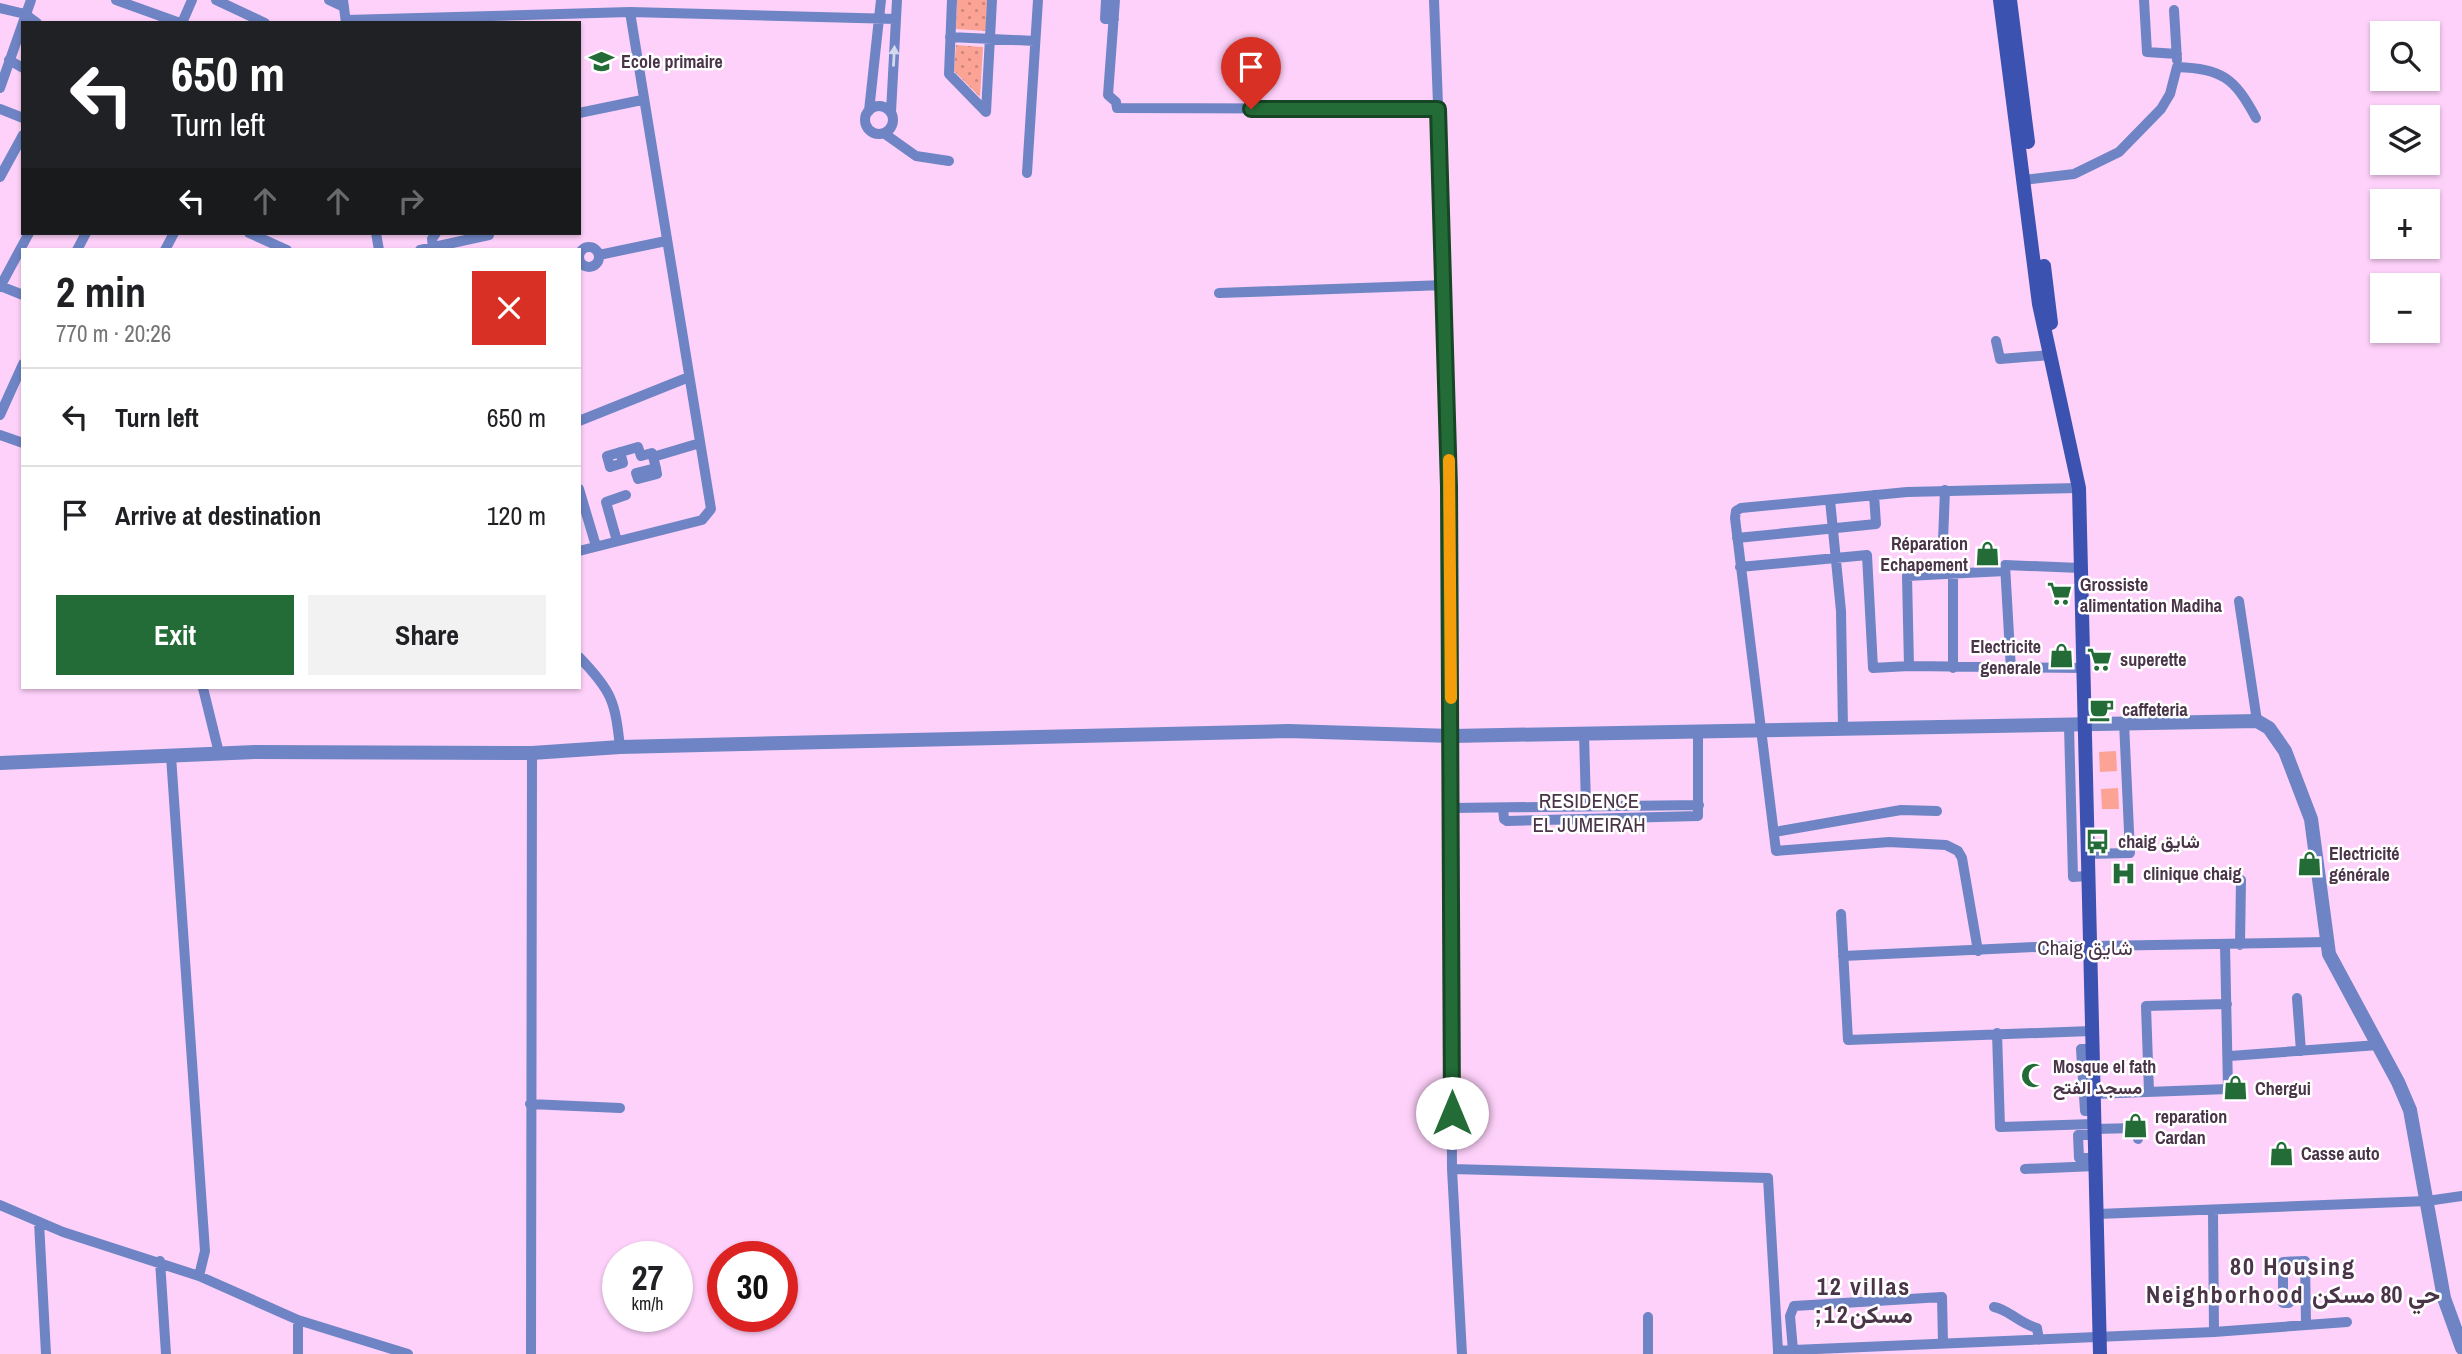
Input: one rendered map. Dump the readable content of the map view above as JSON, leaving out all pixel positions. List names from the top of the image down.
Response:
{
  "districts": [
    "RESIDENCE EL JUMEIRAH",
    "Chaig شايق",
    "80 Housing Neighborhood حي 80 مسكن",
    "12 villas ;12مسكن"
  ],
  "places": {
    "school or university": ["Ecole primaire"],
    "shop": [
      "Réparation Echapement",
      "Electricite generale",
      "Electricité générale",
      "Chergui",
      "reparation Cardan",
      "Casse auto"
    ],
    "supermarket": ["Grossiste alimentation Madiha", "superette"],
    "cafe": ["caffeteria"],
    "bus stop": ["chaig شايق"],
    "hospital": ["clinique chaig"],
    "mosque": ["Mosque el fath مسجد الفتح"]
  },
  "page": {
    "map_buttons": ["+", "−"],
    "turn": ["650 m", "Turn left"],
    "heading": ["2 min", "770 m · 20:26"],
    "list": [
      {
        "name": "Turn left",
        "value": "650 m"
      },
      {
        "name": "Arrive at destination",
        "value": "120 m"
      }
    ],
    "buttons": ["Exit", "Share"],
    "speed": "27 km/h",
    "limit": "30"
  }
}
